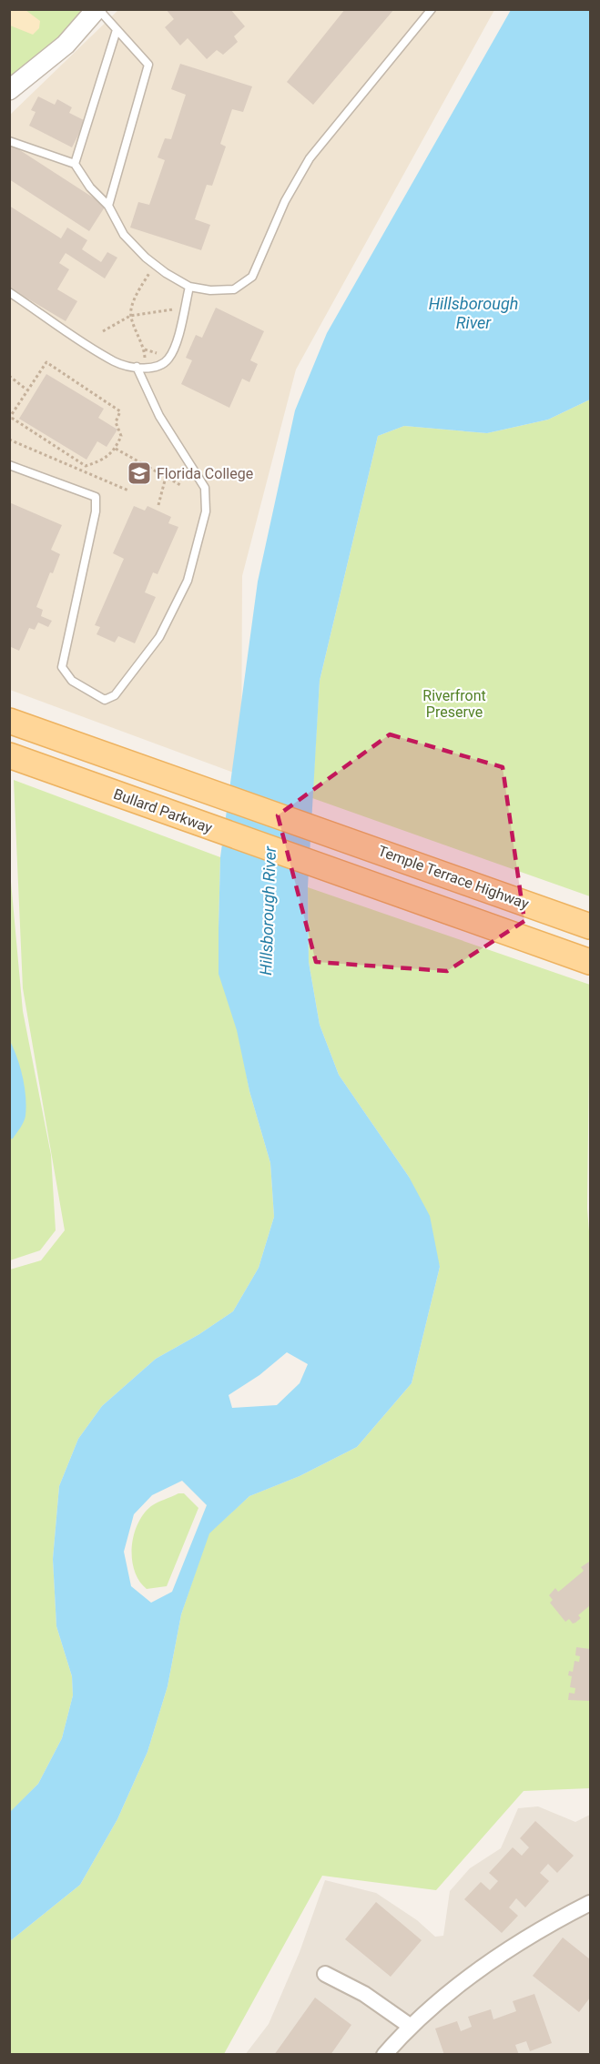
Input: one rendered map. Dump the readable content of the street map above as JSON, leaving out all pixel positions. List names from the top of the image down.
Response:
{
  "streets": {
    "main road": ["Bullard Parkway", "Temple Terrace Highway"]
  },
  "water": ["Hillsborough River"],
  "parks": ["Riverfront Preserve"],
  "places": {
    "school or university": ["Florida College"]
  }
}
